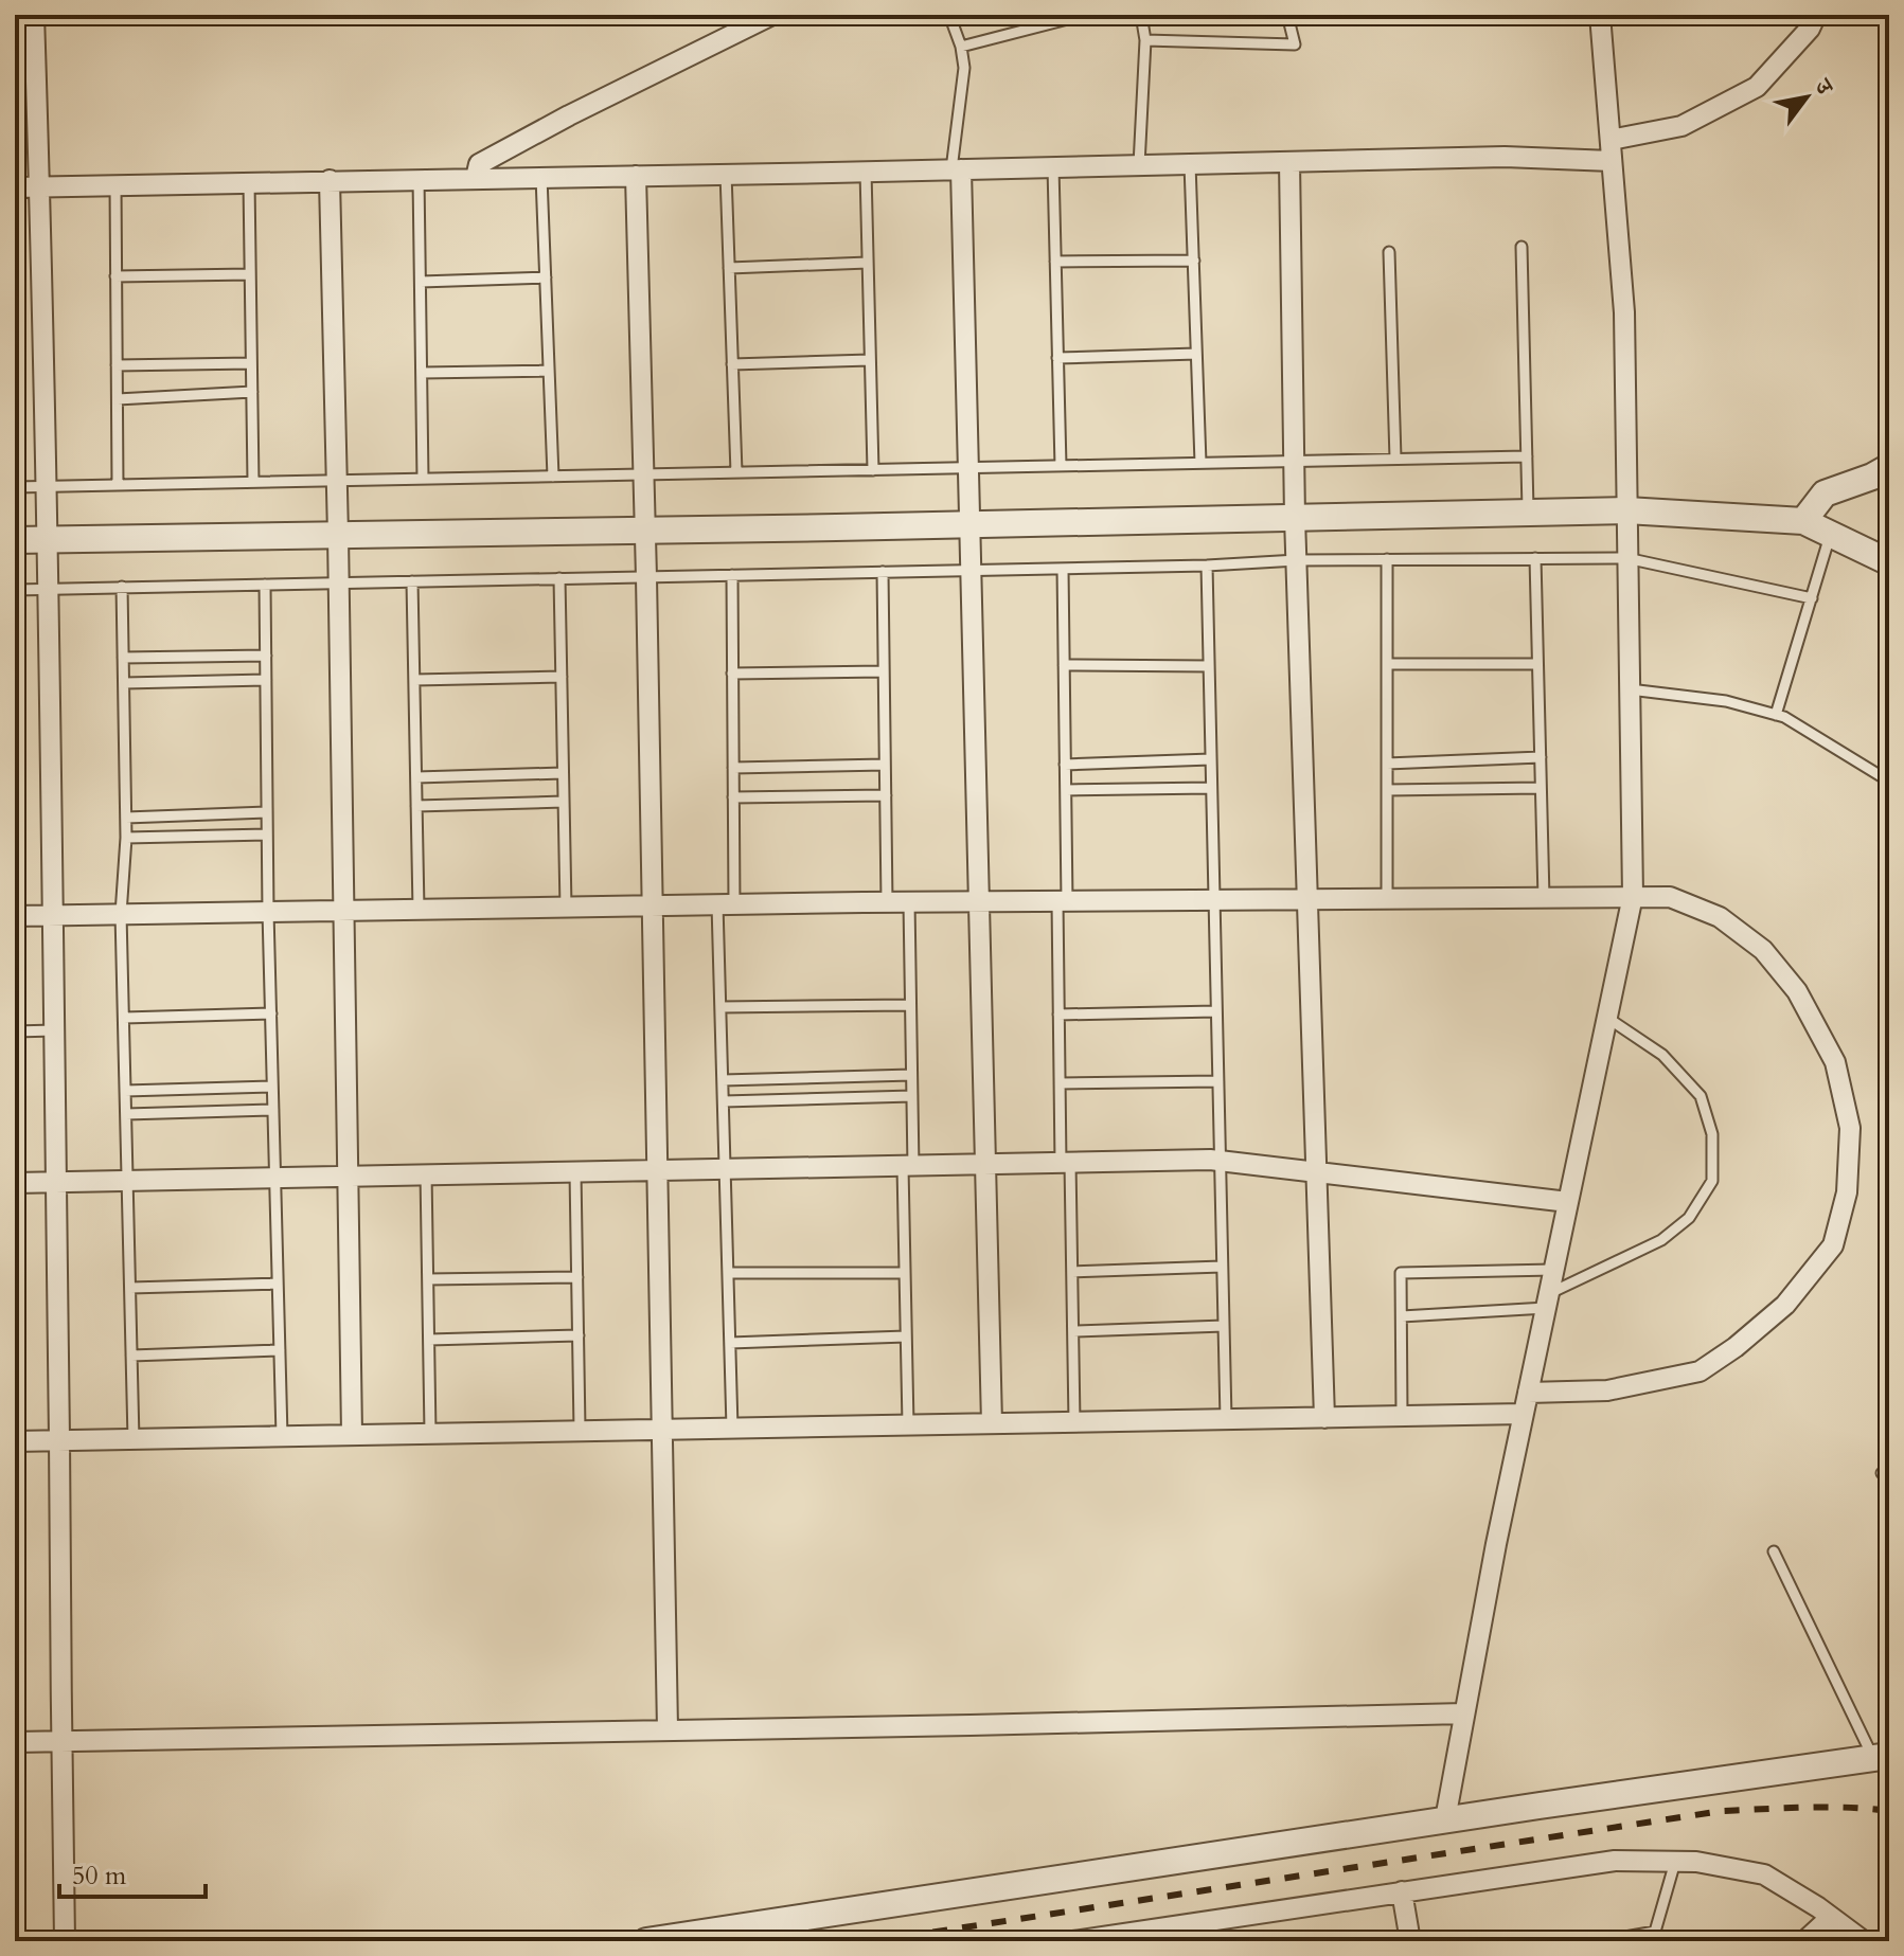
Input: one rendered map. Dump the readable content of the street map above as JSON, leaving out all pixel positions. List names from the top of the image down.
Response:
{
  "scale_bar": "50 m",
  "north": "top right"
}
